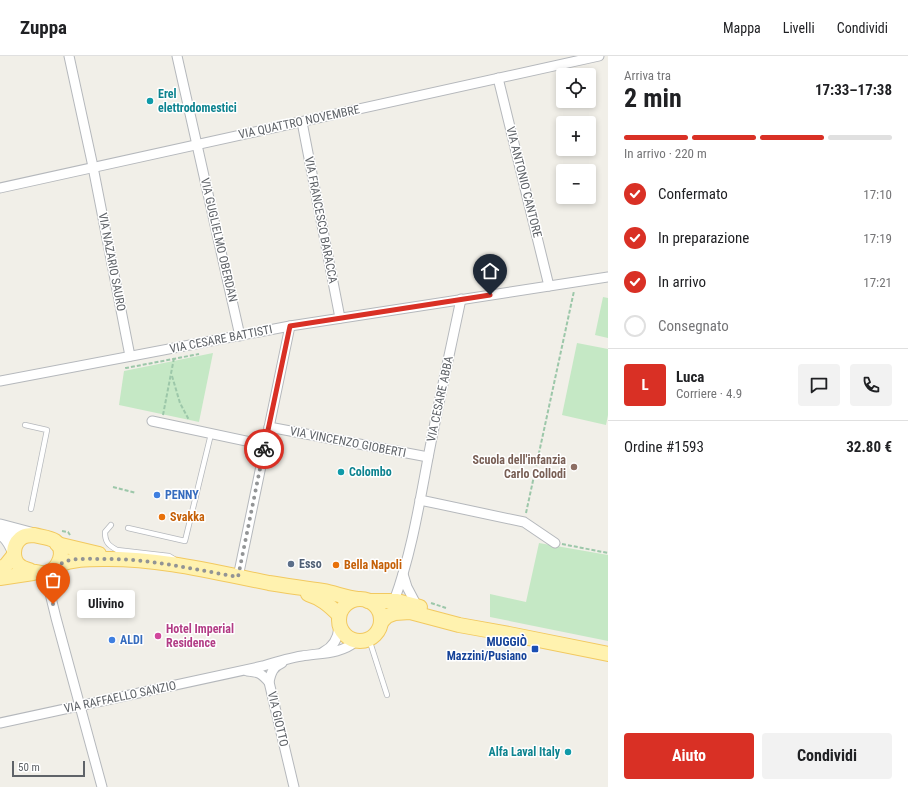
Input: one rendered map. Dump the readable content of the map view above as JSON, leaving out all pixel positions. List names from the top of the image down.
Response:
{
  "streets": {
    "street": [
      "VIA QUATTRO NOVEMBRE",
      "VIA ANTONIO CANTORE",
      "VIA FRANCESCO BARACCA",
      "VIA GUGLIELMO OBERDAN",
      "VIA NAZARIO SAURO",
      "VIA CESARE BATTISTI",
      "VIA CESARE ABBA",
      "VIA VINCENZO GIOBERTI",
      "VIA RAFFAELLO SANZIO",
      "VIA GIOTTO"
    ]
  },
  "crossings": [
    ["VIA QUATTRO NOVEMBRE", "VIA ANTONIO CANTORE"],
    ["VIA QUATTRO NOVEMBRE", "VIA FRANCESCO BARACCA"],
    ["VIA QUATTRO NOVEMBRE", "VIA GUGLIELMO OBERDAN"],
    ["VIA QUATTRO NOVEMBRE", "VIA NAZARIO SAURO"],
    ["VIA ANTONIO CANTORE", "VIA CESARE BATTISTI"],
    ["VIA FRANCESCO BARACCA", "VIA CESARE BATTISTI"],
    ["VIA GUGLIELMO OBERDAN", "VIA CESARE BATTISTI"],
    ["VIA NAZARIO SAURO", "VIA CESARE BATTISTI"],
    ["VIA CESARE BATTISTI", "VIA CESARE ABBA"],
    ["VIA CESARE ABBA", "VIA VINCENZO GIOBERTI"],
    ["VIA RAFFAELLO SANZIO", "VIA GIOTTO"]
  ],
  "places": {
    "other": [
      "Erel elettrodomestici",
      "Scuola dell'infanzia Carlo Collodi",
      "Colombo",
      "PENNY",
      "Svakka",
      "Esso",
      "Bella Napoli",
      "Ulivino",
      "Hotel Imperial Residence",
      "ALDI",
      "Alfa Laval Italy"
    ],
    "transit": ["MUGGIÒ Mazzini/Pusiano"]
  },
  "scale_bar": "50 m",
  "page": {
    "header": "Zuppa",
    "nav": ["Mappa", "Livelli", "Condividi"],
    "heading": ["2 min", "Arriva tra", "17:33–17:38"],
    "panel": [
      "Luca",
      "Corriere · 4.9",
      "Ordine #1593",
      "32.80 €"
    ],
    "map_buttons": ["+", "−"],
    "bar": "In arrivo · 220 m",
    "list": [
      ["Confermato", "17:10"],
      ["In preparazione", "17:19"],
      ["In arrivo", "17:21"],
      "Consegnato"
    ],
    "round": "L",
    "bubble": "Ulivino",
    "buttons": ["Aiuto", "Condividi"],
    "scale": "50 m"
  }
}
